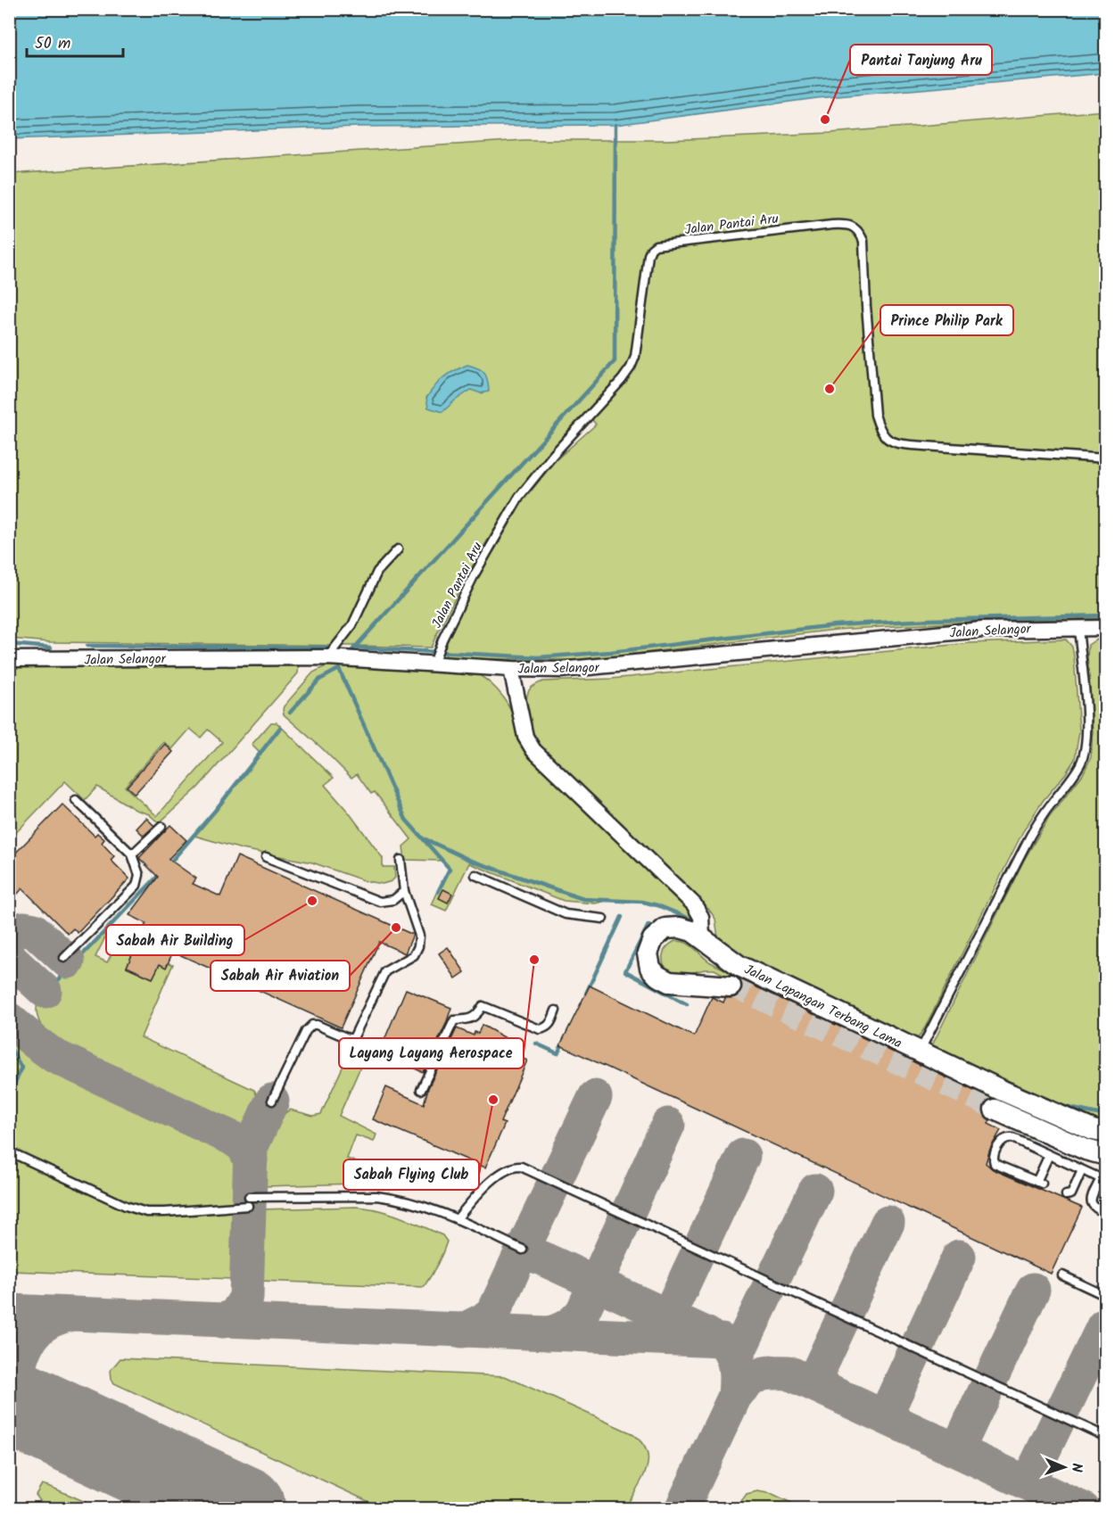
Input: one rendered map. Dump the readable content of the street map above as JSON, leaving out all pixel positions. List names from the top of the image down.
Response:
{
  "streets": {
    "main road": ["Jalan Lapangan Terbang Lama"],
    "street": ["Jalan Selangor"],
    "lane": ["Jalan Pantai Aru"]
  },
  "crossings": [
    ["Jalan Pantai Aru", "Jalan Selangor"]
  ],
  "places": [
    "Pantai Tanjung Aru",
    "Prince Philip Park",
    "Sabah Air Building",
    "Sabah Air Aviation",
    "Layang Layang Aerospace",
    "Sabah Flying Club"
  ],
  "scale_bar": "50 m",
  "north": "right"
}
